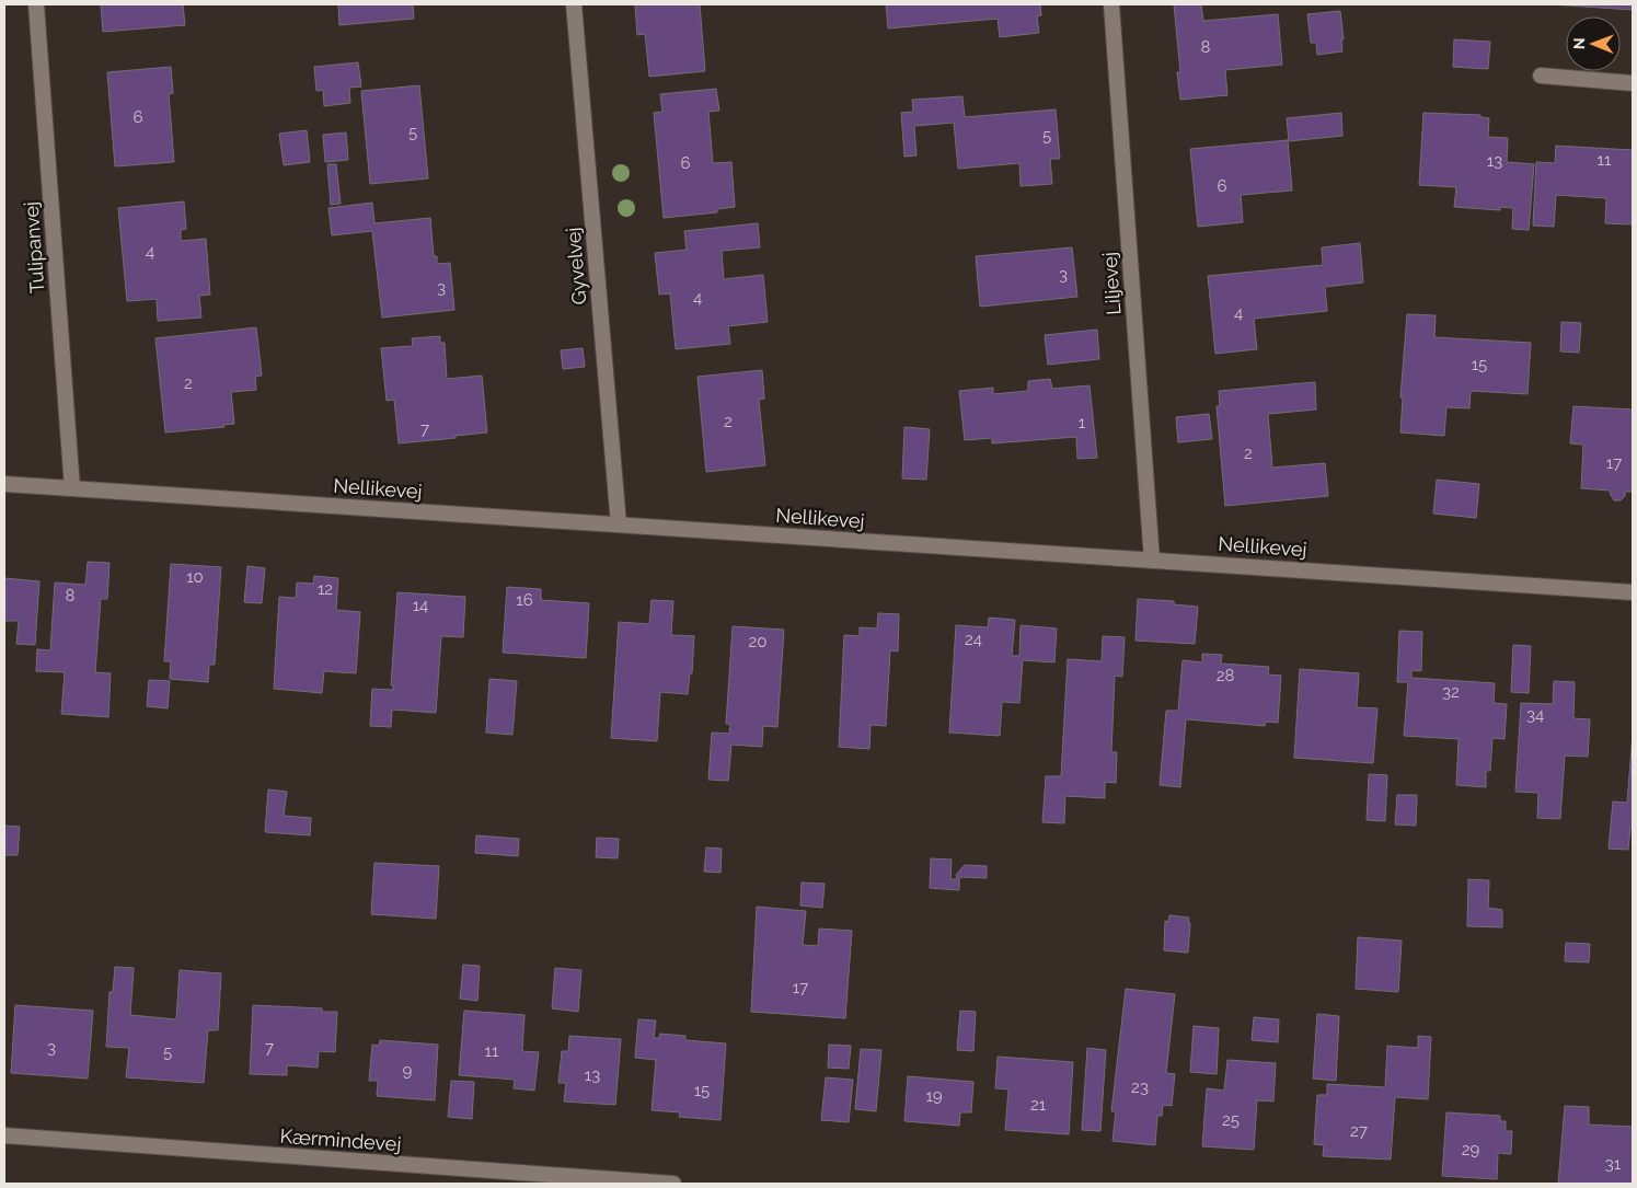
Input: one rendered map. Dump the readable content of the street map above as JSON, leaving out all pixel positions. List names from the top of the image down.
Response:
{
  "streets": {
    "street": [
      "Tulipanvej",
      "Gyvelvej",
      "Liljevej",
      "Nellikevej",
      "Kærmindevej"
    ]
  },
  "crossings": [
    ["Tulipanvej", "Nellikevej"],
    ["Gyvelvej", "Nellikevej"],
    ["Liljevej", "Nellikevej"]
  ],
  "house_numbers": [
    "8",
    "6",
    "5",
    "5",
    "11",
    "13",
    "6",
    "6",
    "4",
    "3",
    "3",
    "4",
    "4",
    "15",
    "2",
    "2",
    "1",
    "7",
    "2",
    "17",
    "10",
    "12",
    "8",
    "16",
    "14",
    "24",
    "20",
    "28",
    "32",
    "34",
    "17",
    "3",
    "7",
    "11",
    "5",
    "9",
    "13",
    "23",
    "15",
    "19",
    "21",
    "25",
    "27",
    "29",
    "31"
  ],
  "north": "left"
}
